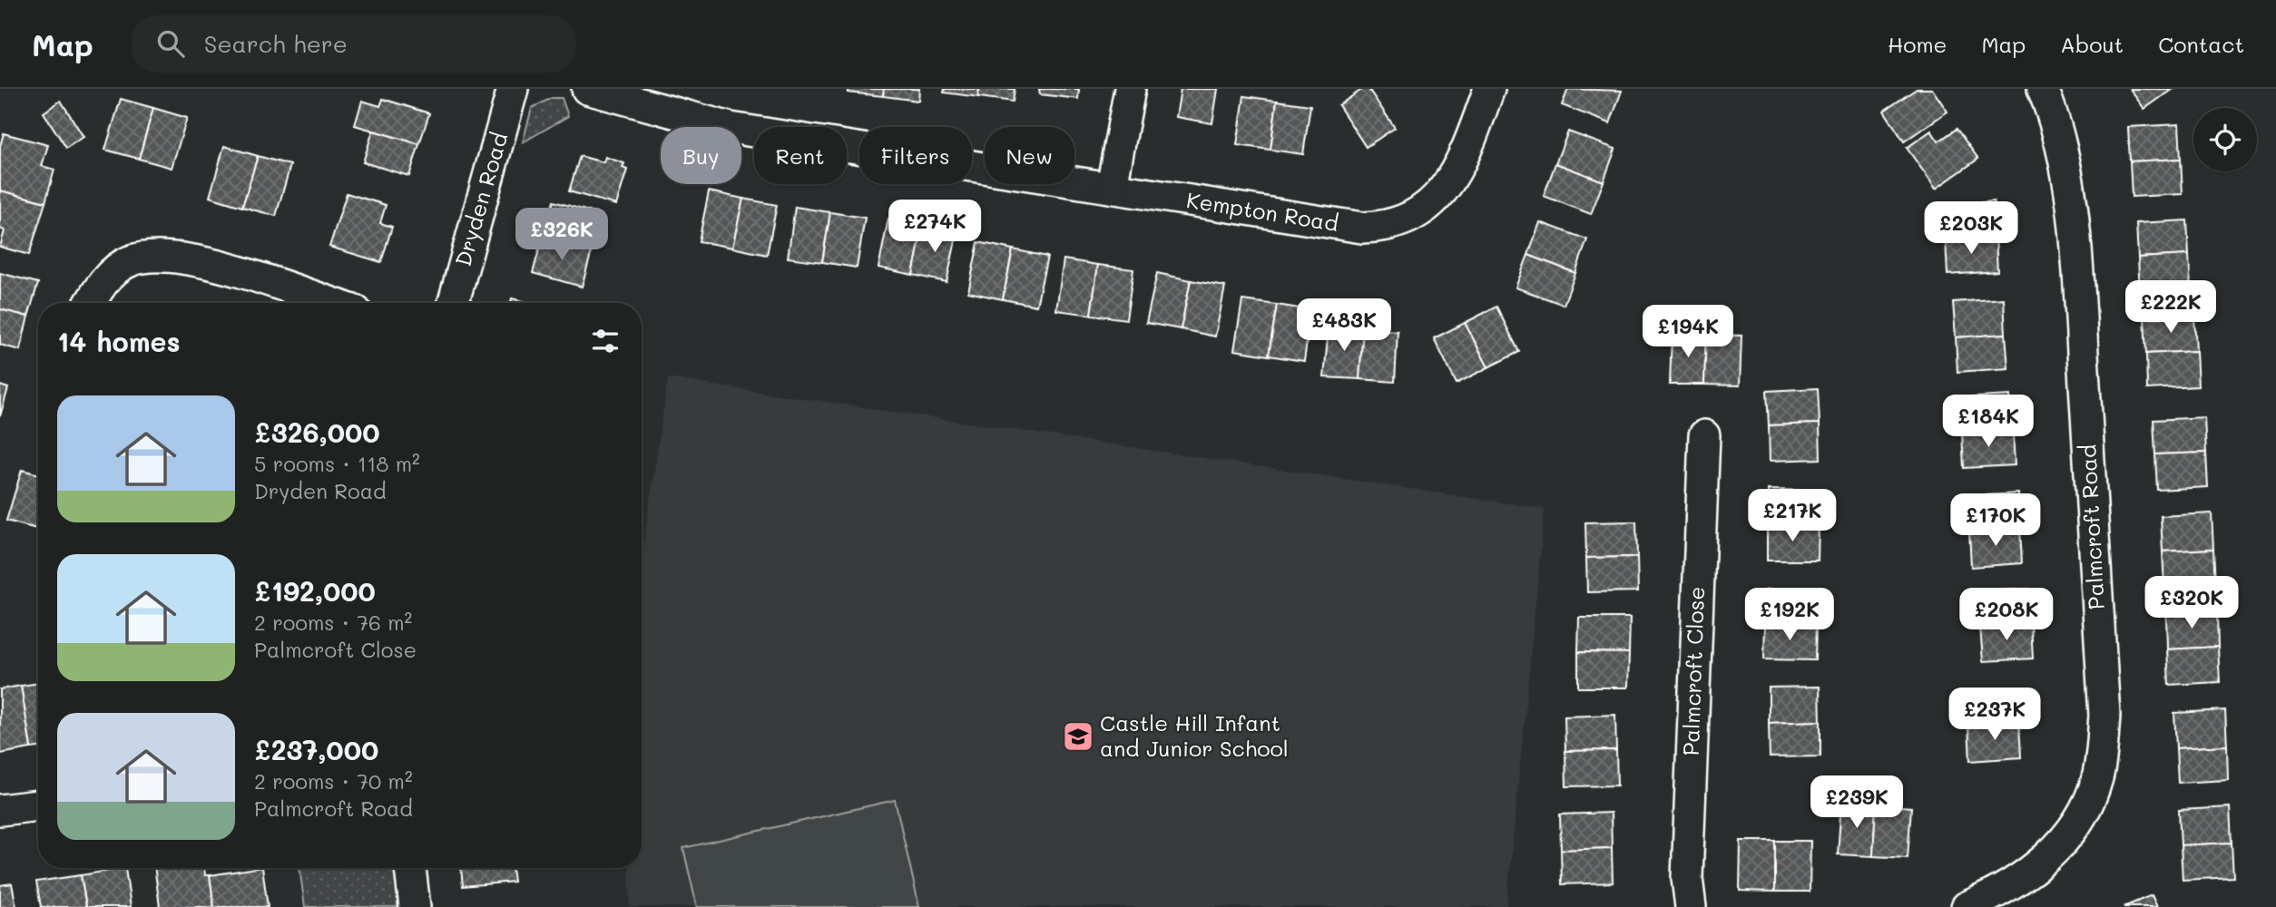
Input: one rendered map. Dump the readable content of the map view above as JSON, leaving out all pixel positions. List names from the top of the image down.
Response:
{
  "streets": {
    "street": [
      "Dryden Road",
      "Kempton Road",
      "Palmcroft Road",
      "Palmcroft Close"
    ]
  },
  "places": {
    "school or university": ["Castle Hill Infant and Junior School"]
  },
  "page": {
    "header": "Map",
    "search": "Search here",
    "nav": [
      "Home",
      "Map",
      "About",
      "Contact"
    ],
    "chip": [
      "Buy",
      "Rent",
      "Filters",
      "New"
    ],
    "price": [
      "£274K",
      "£203K",
      "£326K",
      "£222K",
      "£483K",
      "£194K",
      "£184K",
      "£217K",
      "£170K",
      "£320K",
      "£192K",
      "£208K",
      "£237K",
      "£239K"
    ],
    "heading": "14 homes",
    "list": [
      {
        "name": "£326,000",
        "note": "5 rooms · 118 m² · Dryden Road"
      },
      {
        "name": "£192,000",
        "note": "2 rooms · 76 m² · Palmcroft Close"
      },
      {
        "name": "£237,000",
        "note": "2 rooms · 70 m² · Palmcroft Road"
      }
    ]
  }
}
